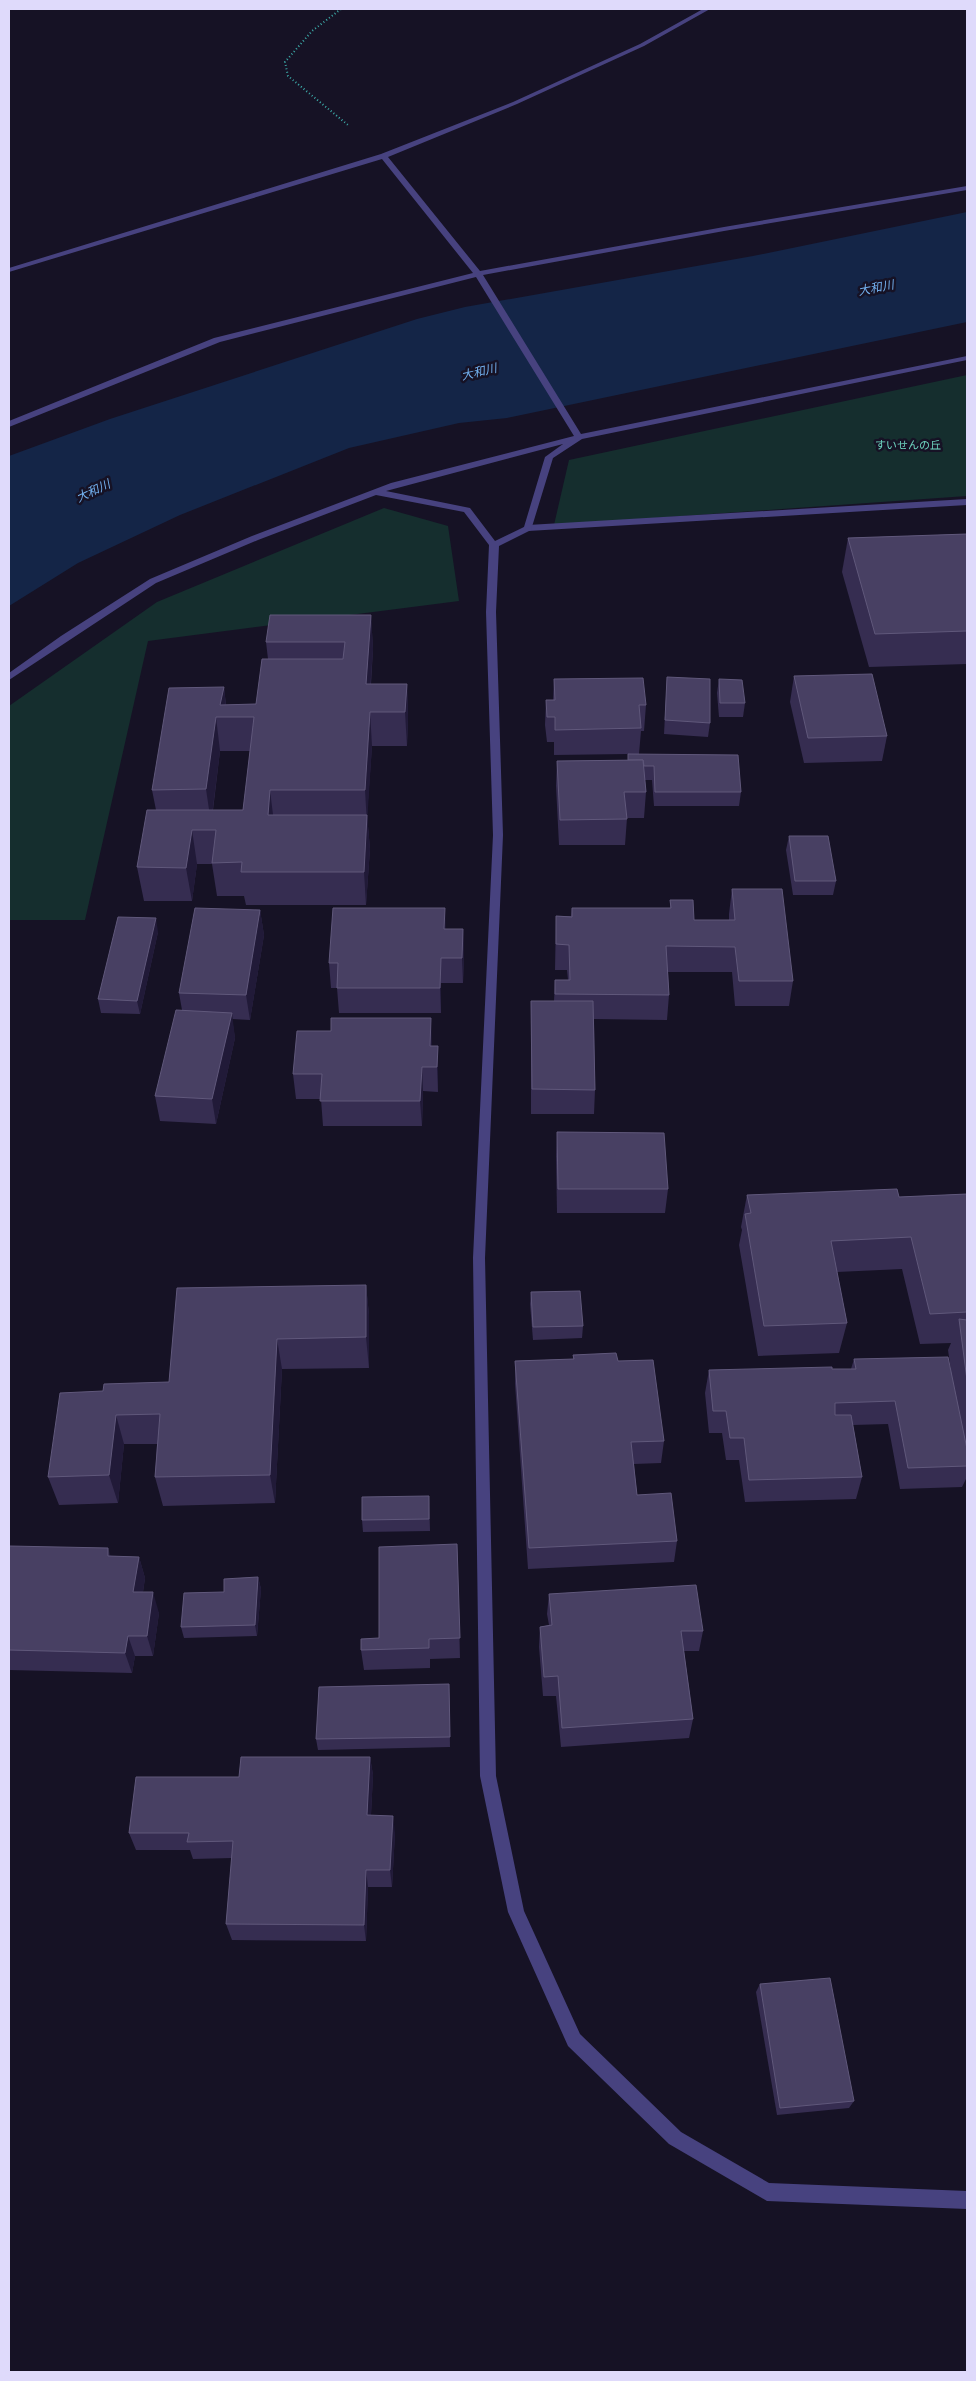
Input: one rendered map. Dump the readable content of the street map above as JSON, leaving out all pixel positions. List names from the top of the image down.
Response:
{
  "water": ["大和川"],
  "parks": ["すいせんの丘"]
}
